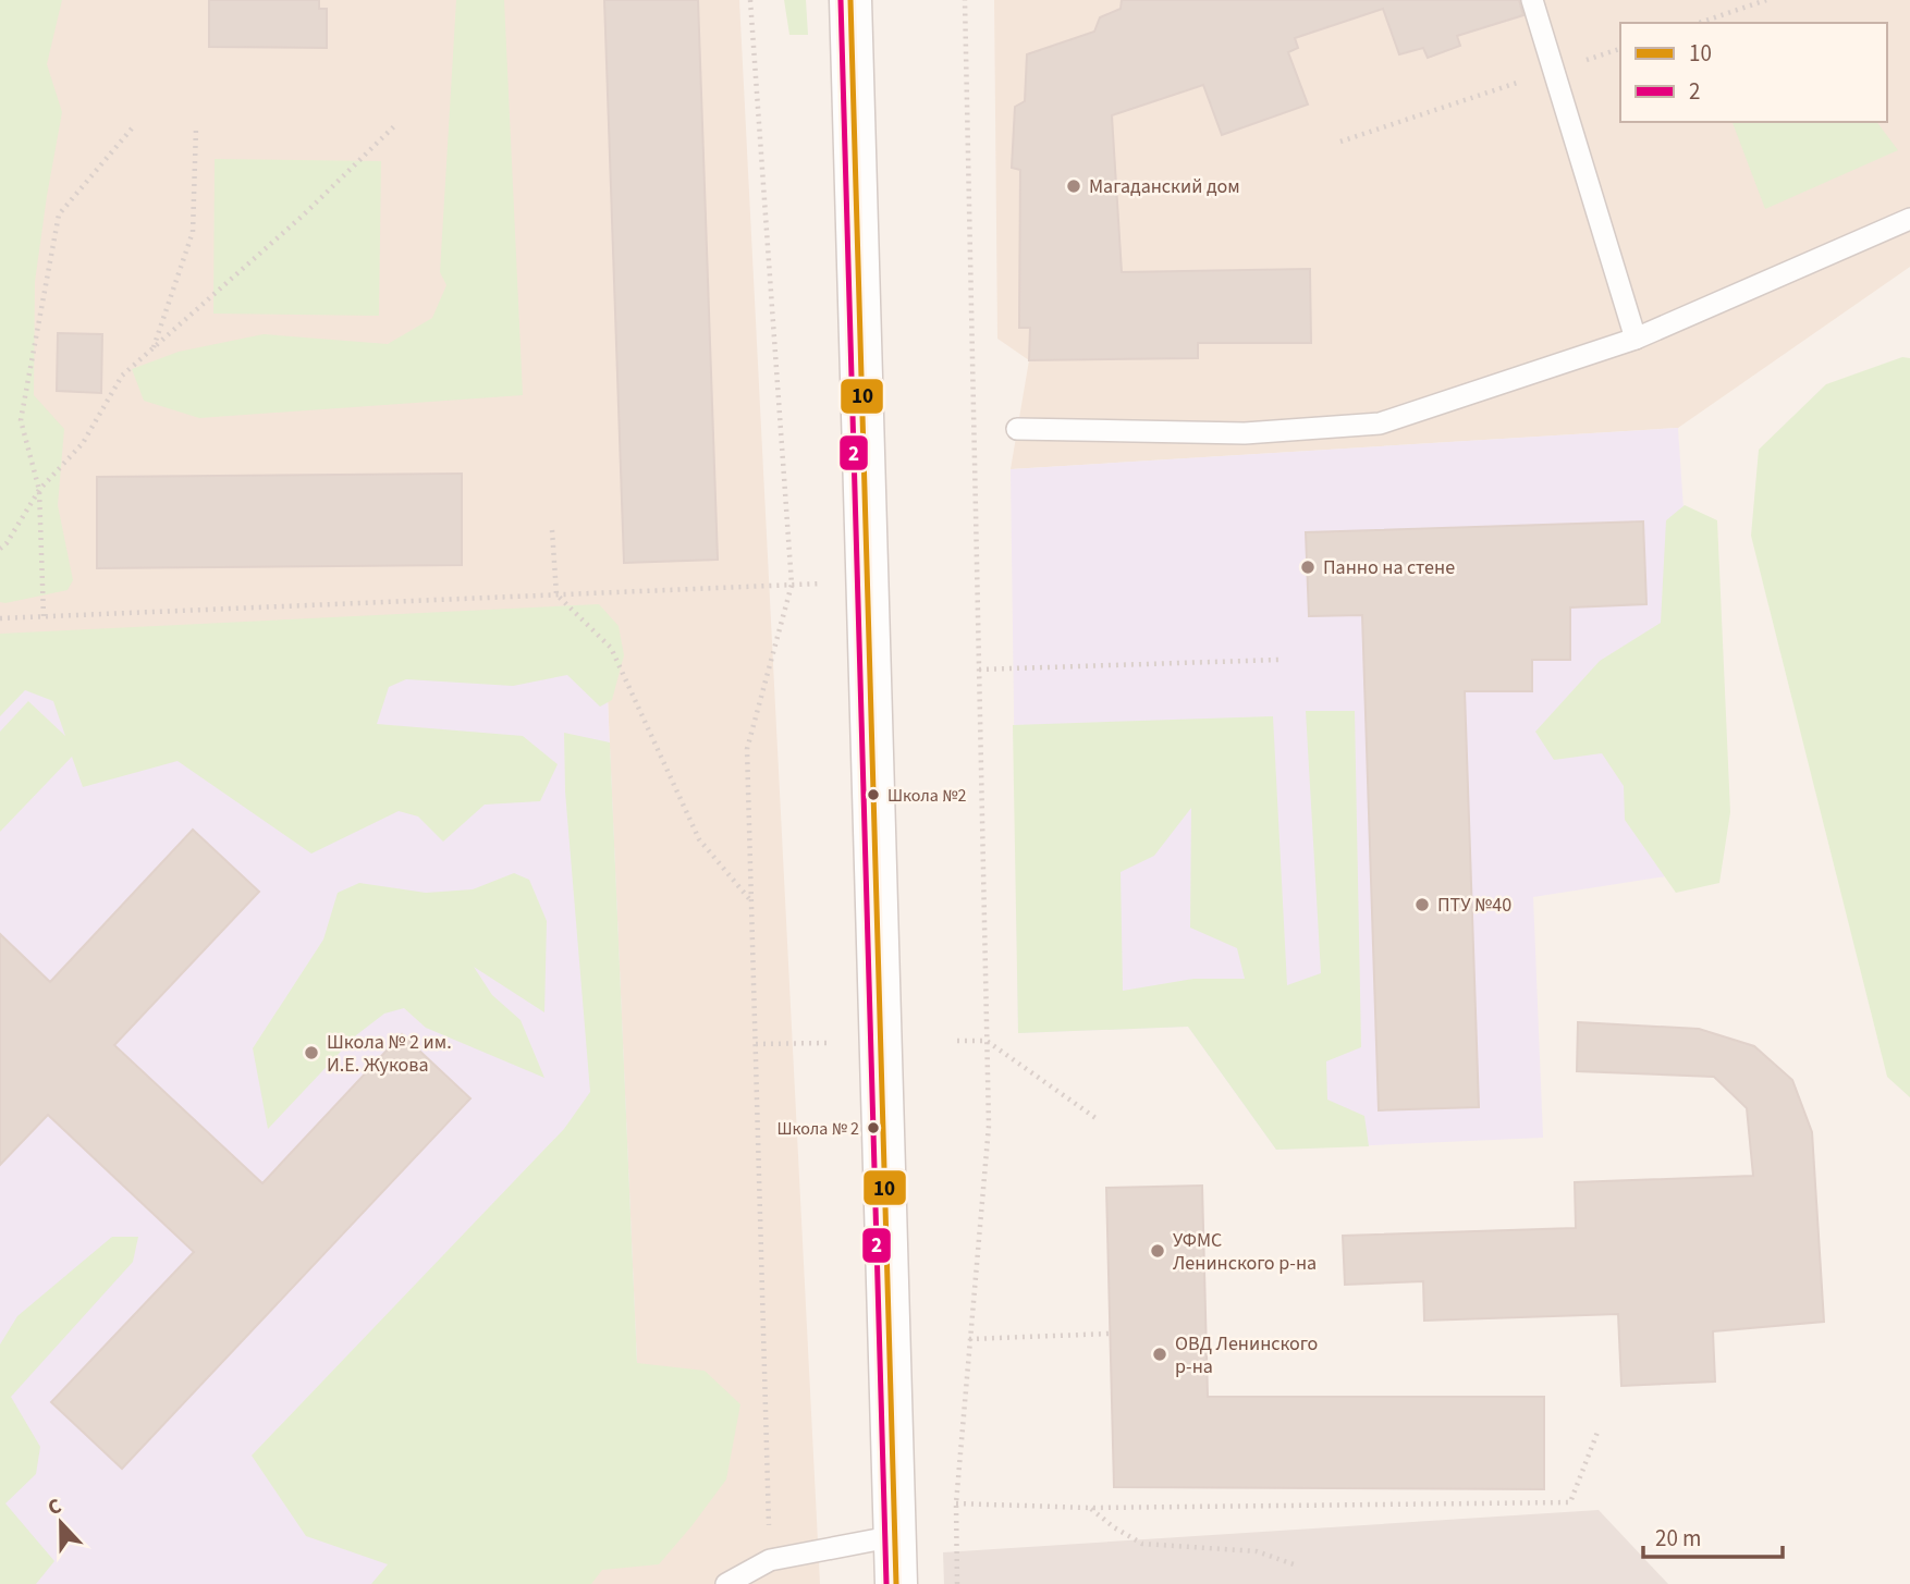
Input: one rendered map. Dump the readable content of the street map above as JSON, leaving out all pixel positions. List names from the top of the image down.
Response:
{
  "places": [
    "Магаданский дом",
    "Панно на стене",
    "Школа №2",
    "ПТУ №40",
    "Школа № 2 им. И.Е. Жукова",
    "Школа № 2",
    "УФМС Ленинского р-на",
    "ОВД Ленинского р-на"
  ],
  "lines": ["transit line 10", "transit line 2"],
  "legend": ["10", "2"],
  "scale_bar": "20 m",
  "north": "top"
}
